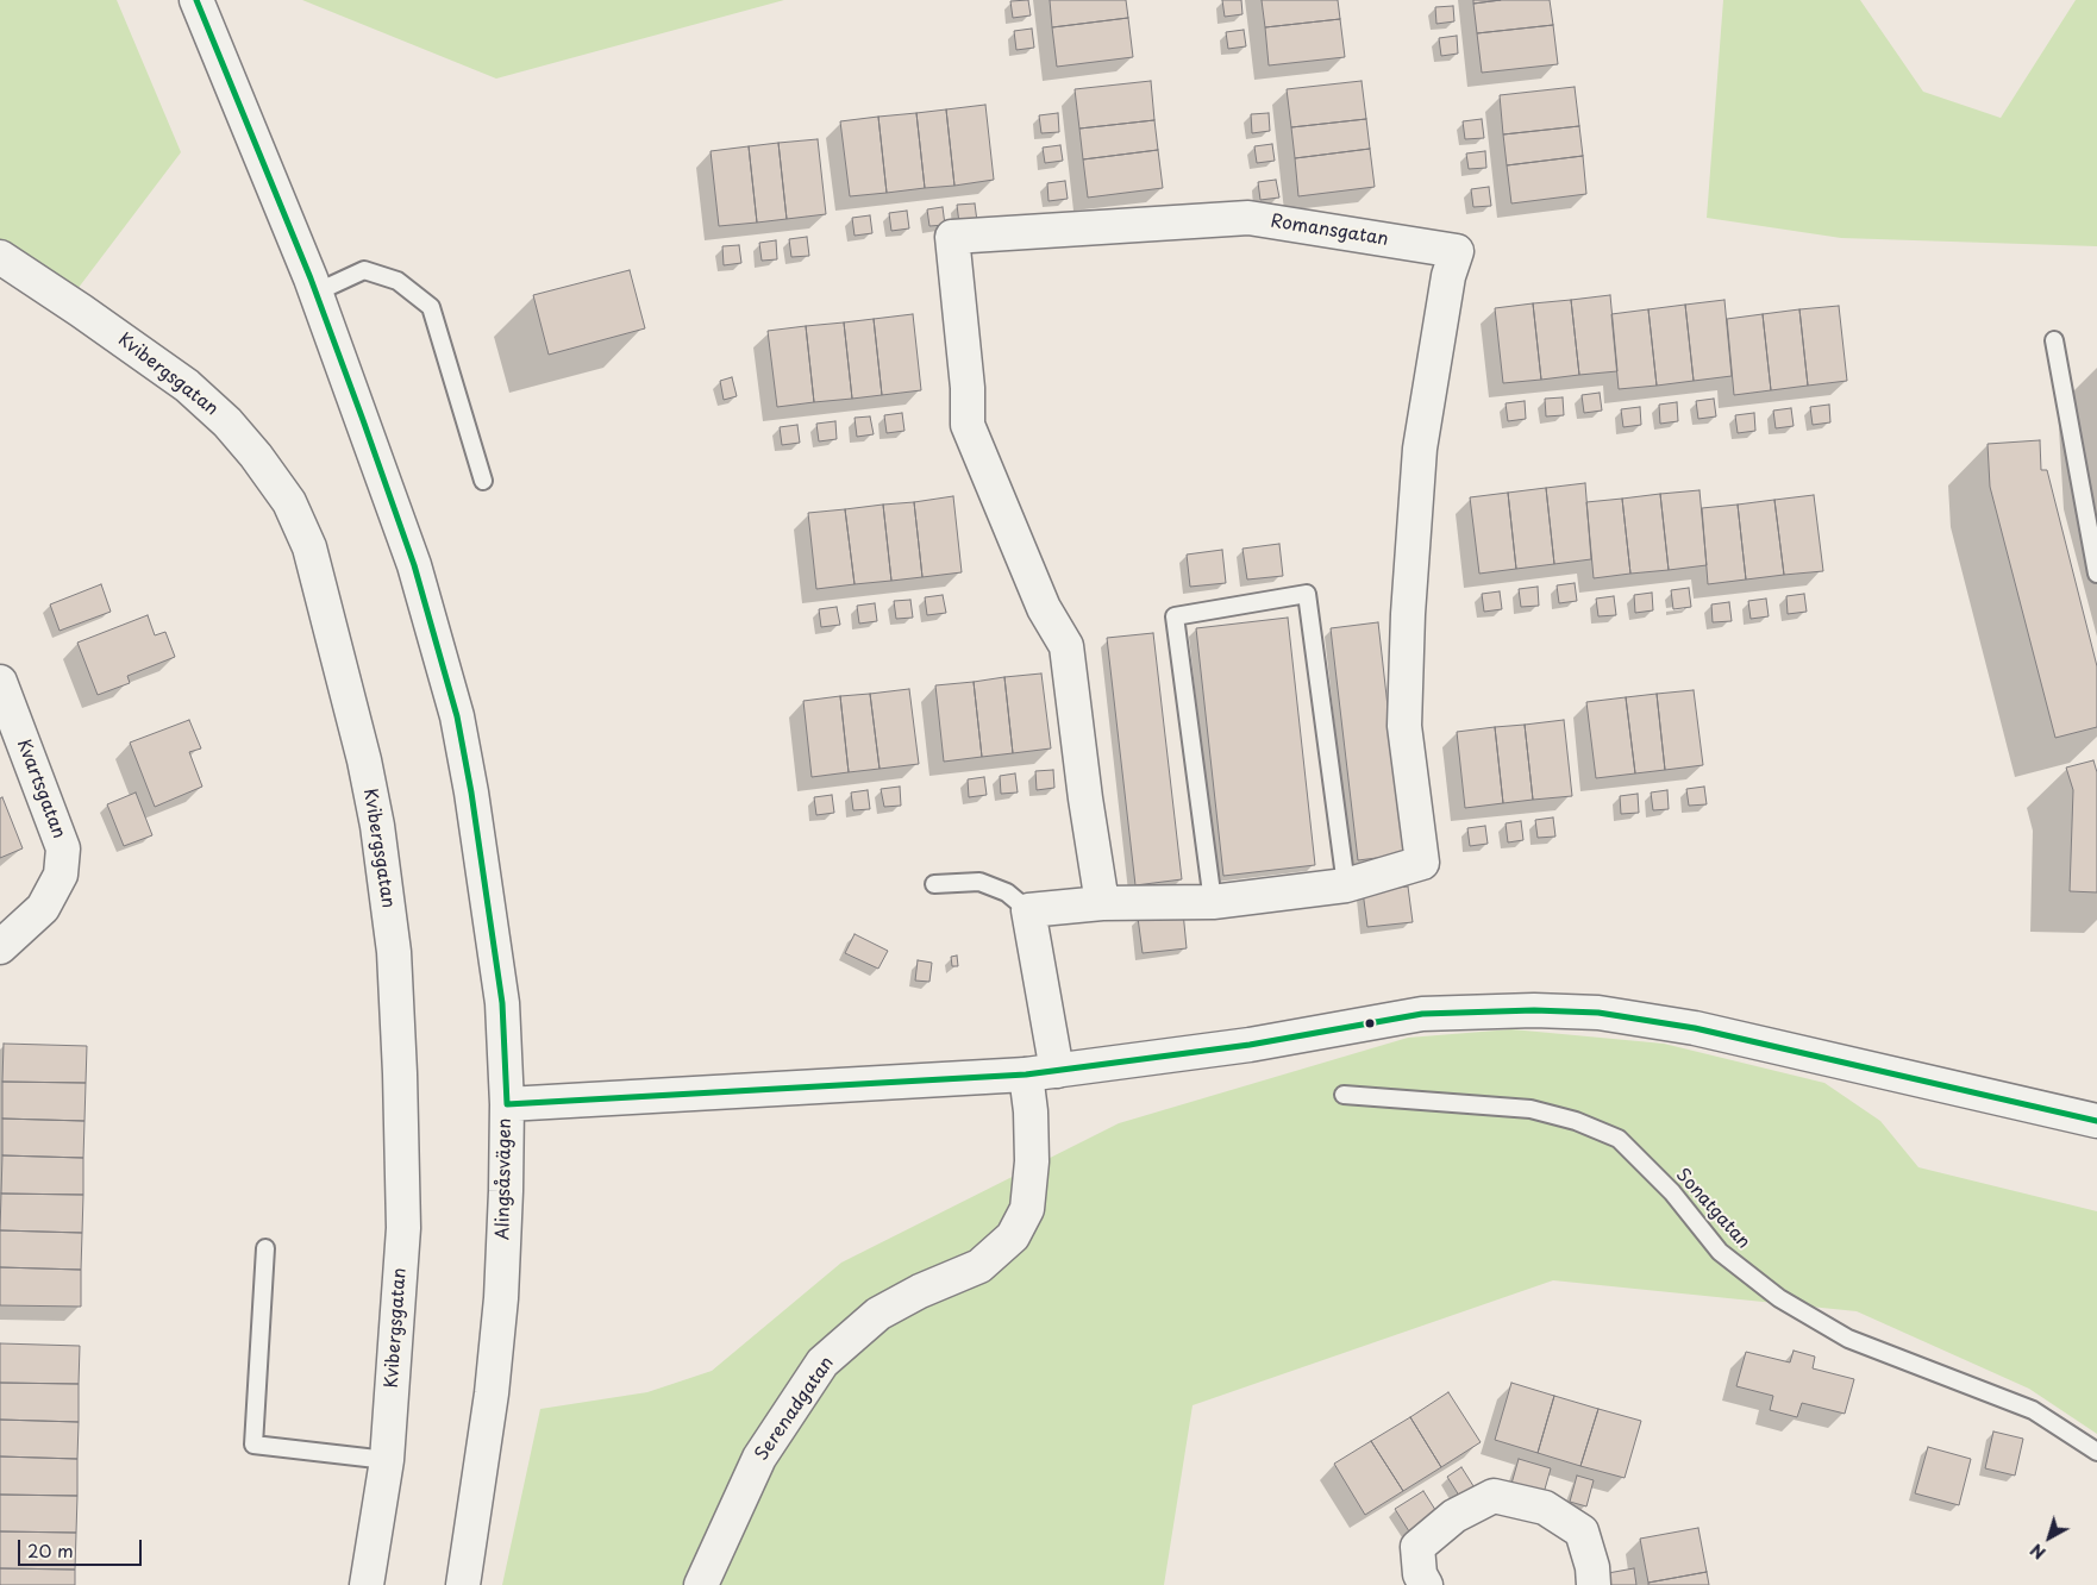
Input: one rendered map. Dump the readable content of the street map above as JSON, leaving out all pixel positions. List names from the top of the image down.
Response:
{
  "streets": {
    "street": [
      "Romansgatan",
      "Kvibergsgatan",
      "Kvartsgatan",
      "Alingsåsvägen",
      "Serenadgatan"
    ],
    "lane": ["Sonatgatan"]
  },
  "scale_bar": "20 m",
  "north": "bottom left"
}
